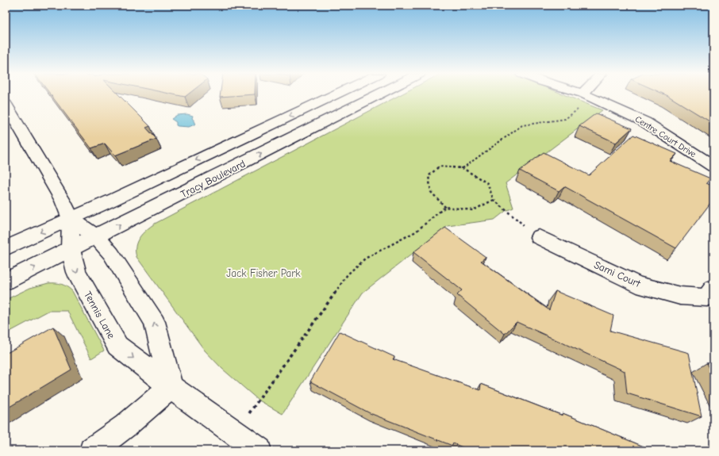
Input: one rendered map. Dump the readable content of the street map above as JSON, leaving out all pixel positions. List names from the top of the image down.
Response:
{
  "streets": {
    "street": [
      "Centre Court Drive",
      "Tracy Boulevard",
      "Sami Court",
      "Tennis Lane"
    ]
  },
  "crossings": [
    ["Tracy Boulevard", "Tennis Lane"]
  ],
  "parks": ["Jack Fisher Park"]
}
